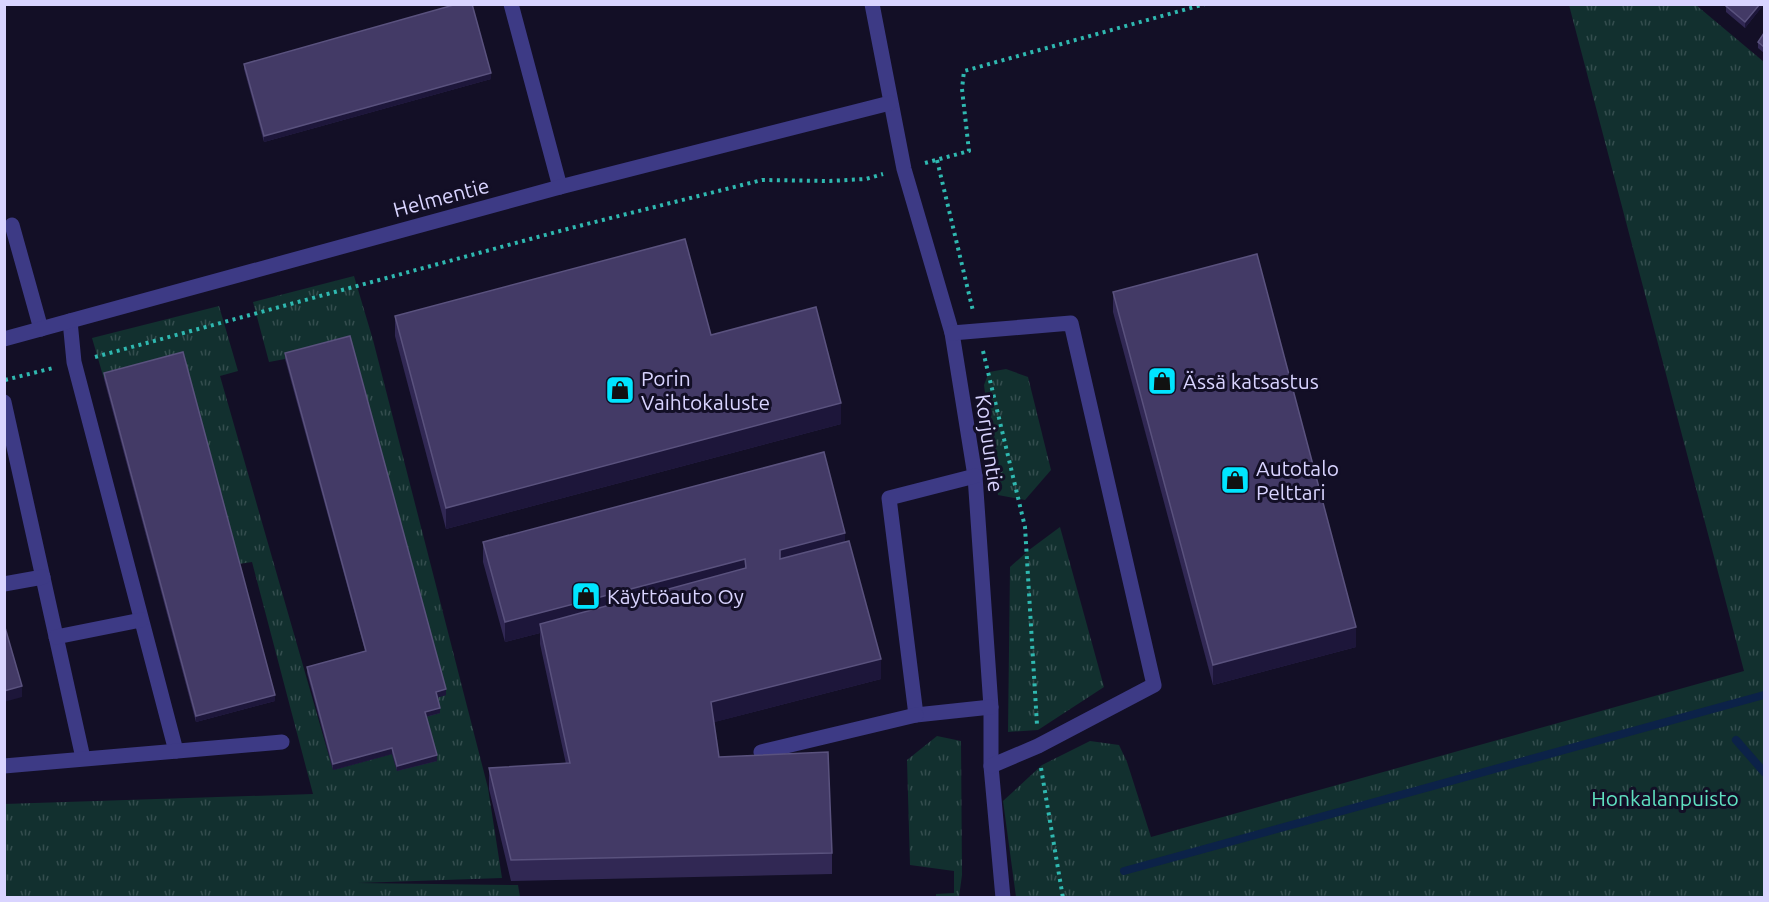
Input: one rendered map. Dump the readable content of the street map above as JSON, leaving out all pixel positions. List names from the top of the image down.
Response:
{
  "streets": {
    "street": ["Helmentie", "Korjuuntie"]
  },
  "crossings": [
    ["Helmentie", "Korjuuntie"]
  ],
  "parks": ["Honkalanpuisto"],
  "places": {
    "shop": [
      "Ässä katsastus",
      "Porin Vaihtokaluste",
      "Autotalo Pelttari",
      "Käyttöauto Oy"
    ]
  }
}
